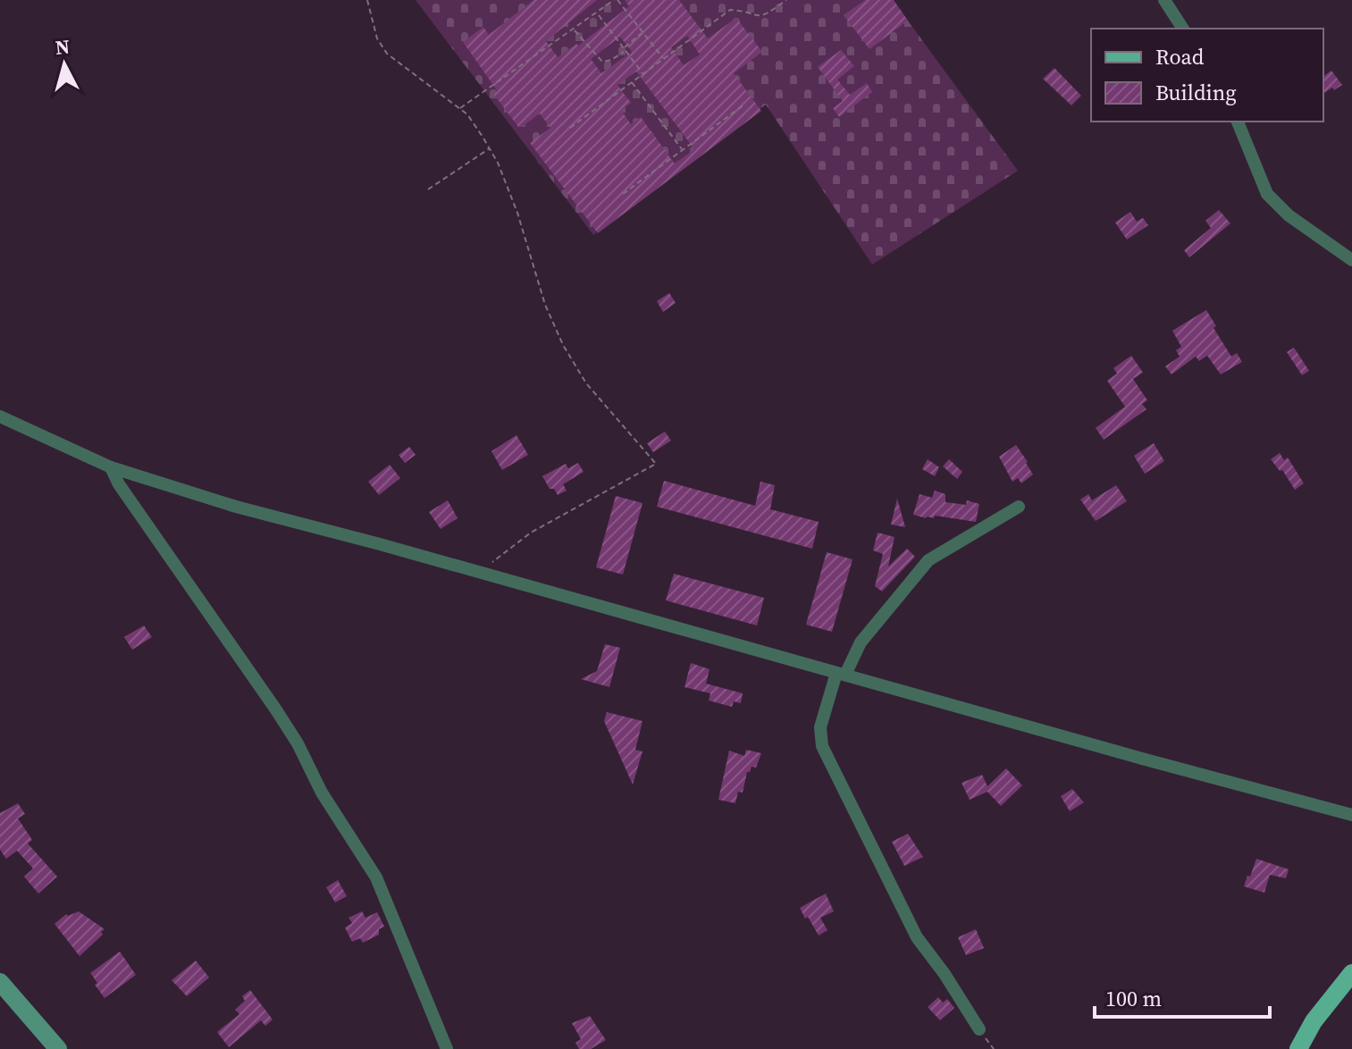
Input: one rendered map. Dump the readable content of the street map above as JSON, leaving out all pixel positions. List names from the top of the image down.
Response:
{
  "legend": ["Road", "Building"],
  "scale_bar": "100 m",
  "north": "top"
}
